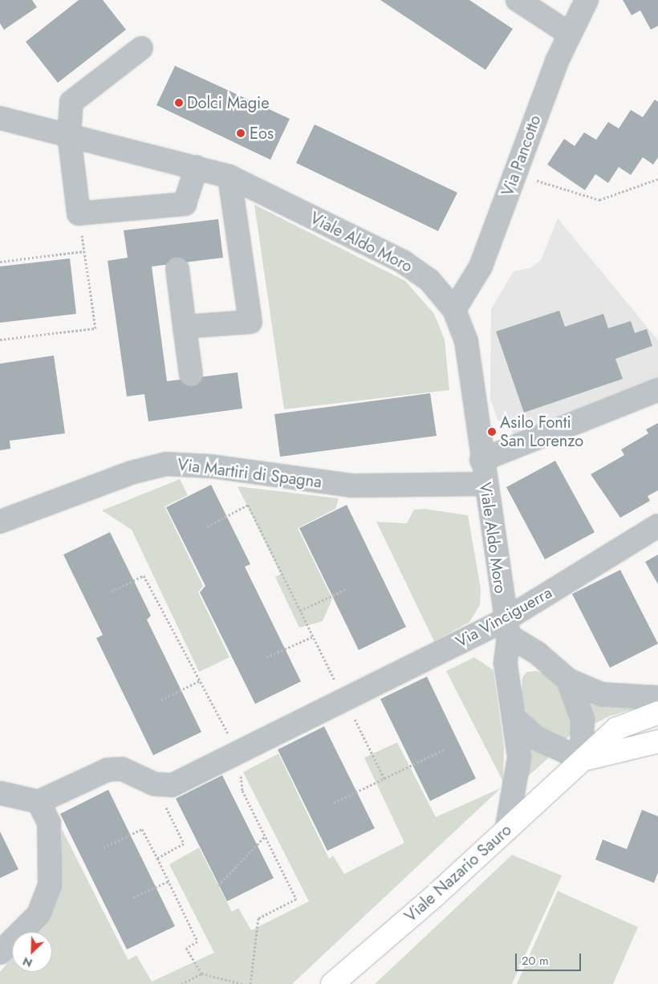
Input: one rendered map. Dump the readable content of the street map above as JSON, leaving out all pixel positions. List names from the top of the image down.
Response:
{
  "streets": {
    "main road": ["Viale Nazario Sauro"],
    "street": [
      "Via Pancotto",
      "Viale Aldo Moro",
      "Via Martiri di Spagna",
      "Via Vinciguerra"
    ]
  },
  "crossings": [
    ["Via Pancotto", "Viale Aldo Moro"],
    ["Viale Aldo Moro", "Via Martiri di Spagna"],
    ["Viale Aldo Moro", "Via Vinciguerra"],
    ["Viale Aldo Moro", "Viale Nazario Sauro"]
  ],
  "places": ["Dolci Magie", "Eos", "Asilo Fonti San Lorenzo"],
  "scale_bar": "20 m",
  "north": "bottom left"
}
